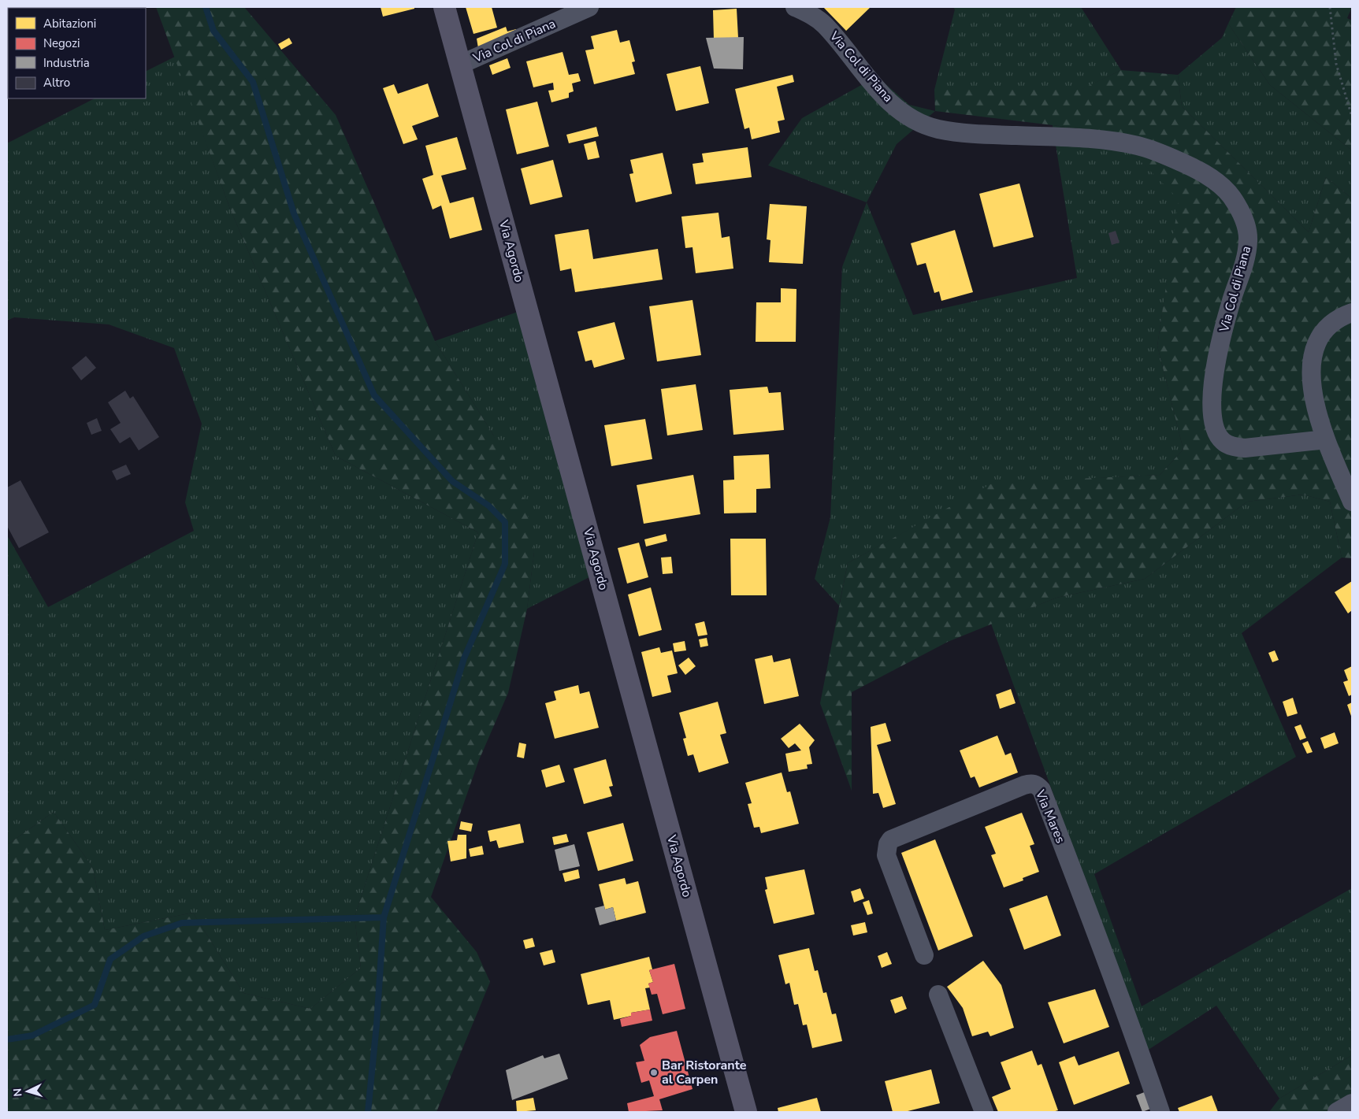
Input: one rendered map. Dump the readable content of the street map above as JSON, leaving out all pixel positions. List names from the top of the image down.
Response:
{
  "streets": {
    "main road": ["Via Agordo"],
    "street": ["Via Col di Piana", "Via Mares"]
  },
  "crossings": [
    ["Via Col di Piana", "Via Agordo"]
  ],
  "places": ["Bar Ristorante al Carpen"],
  "legend": [
    "Abitazioni",
    "Negozi",
    "Industria",
    "Altro"
  ],
  "north": "left"
}
